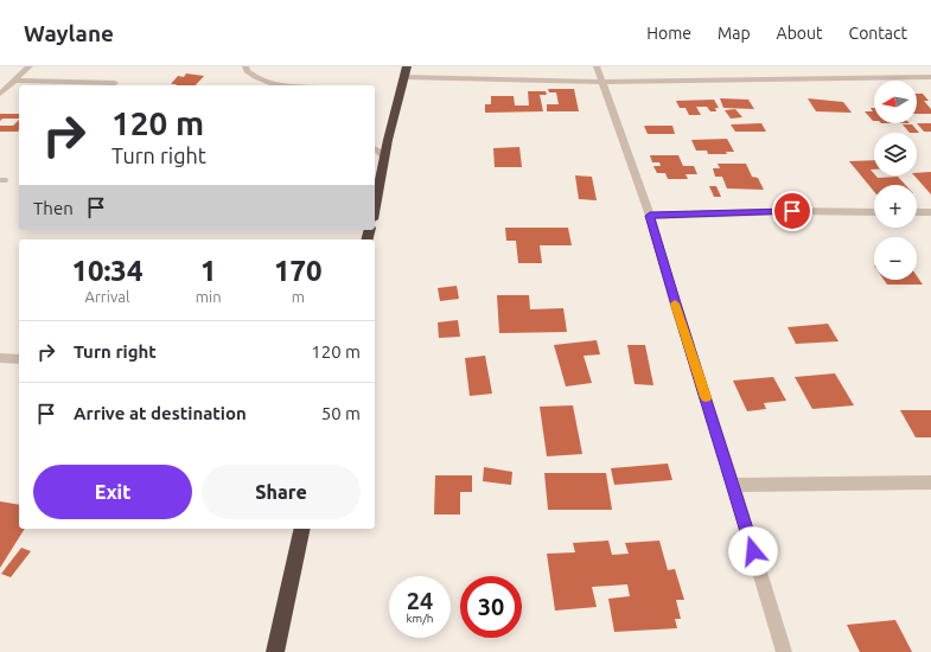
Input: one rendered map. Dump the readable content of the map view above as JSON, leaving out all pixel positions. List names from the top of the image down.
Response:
{
  "north": "left",
  "page": {
    "header": "Waylane",
    "nav": [
      "Home",
      "Map",
      "About",
      "Contact"
    ],
    "map_buttons": ["+", "−"],
    "turn": ["120 m", "Turn right"],
    "then": "Then",
    "eta": [
      "10:34",
      "Arrival",
      "1",
      "min",
      "170",
      "m"
    ],
    "list": [
      {
        "name": "Turn right",
        "value": "120 m"
      },
      {
        "name": "Arrive at destination",
        "value": "50 m"
      }
    ],
    "buttons": ["Exit", "Share"],
    "speed": "24 km/h",
    "limit": "30"
  }
}
